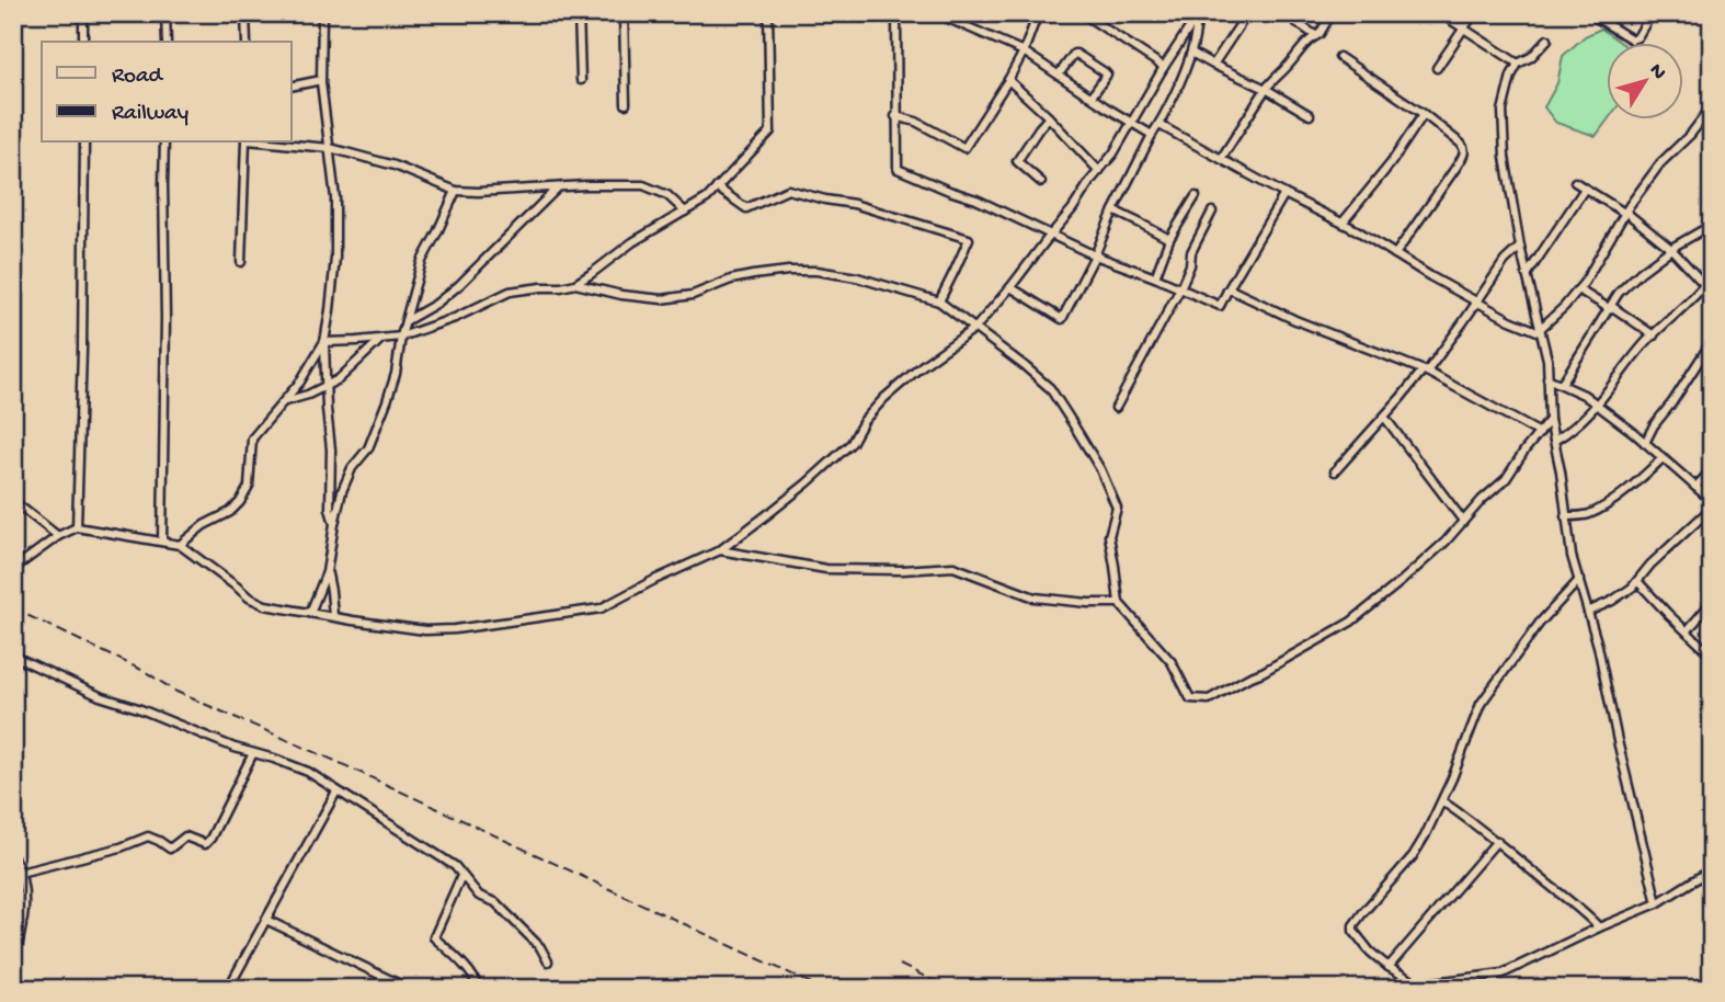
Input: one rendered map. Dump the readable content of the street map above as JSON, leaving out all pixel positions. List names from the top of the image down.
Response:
{
  "legend": ["Road", "Railway"],
  "north": "top right"
}
